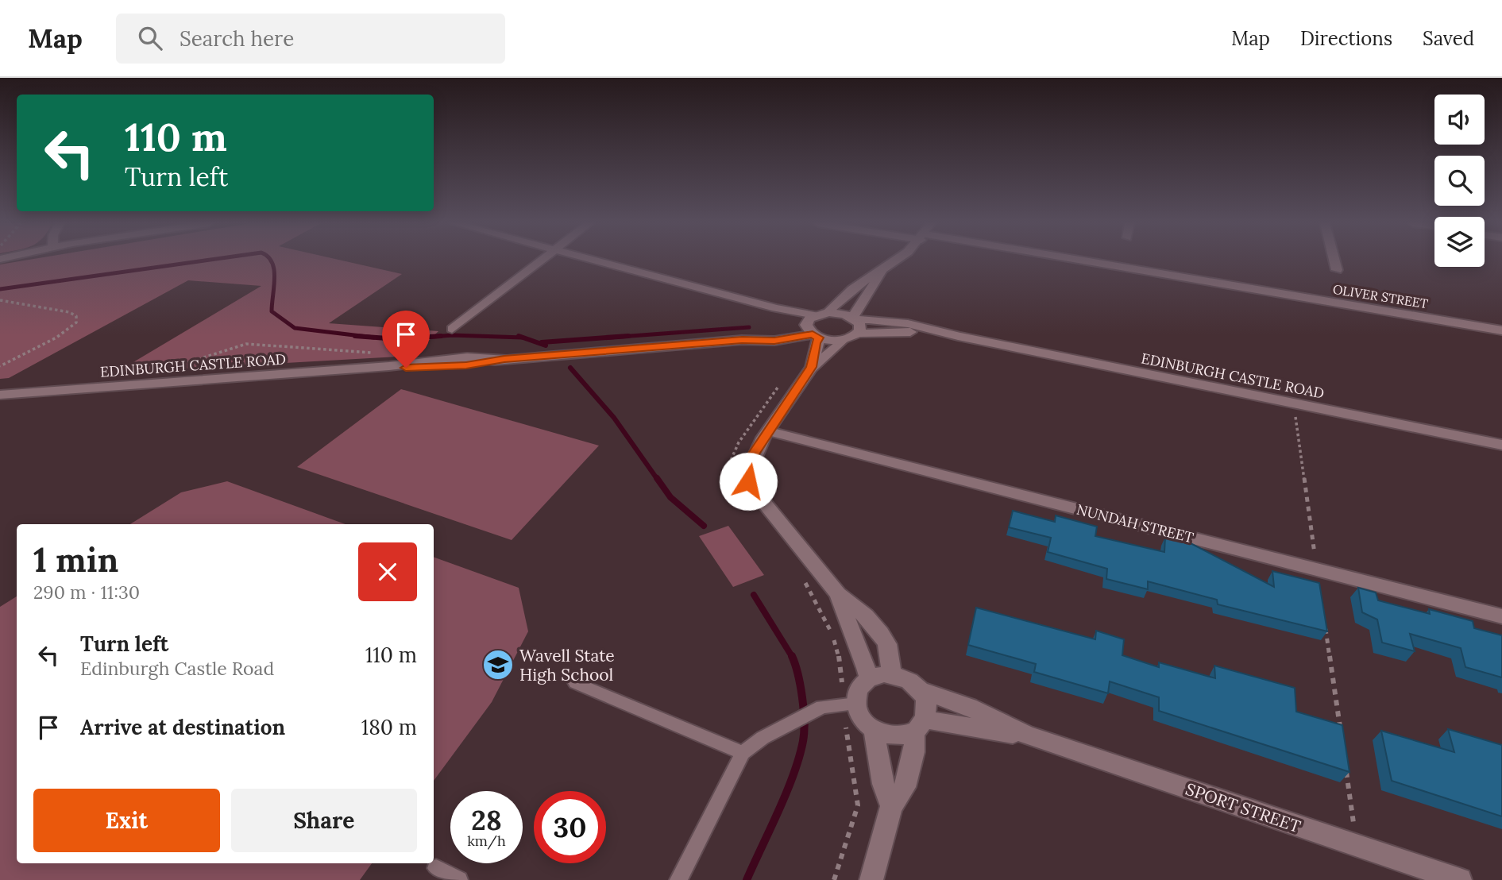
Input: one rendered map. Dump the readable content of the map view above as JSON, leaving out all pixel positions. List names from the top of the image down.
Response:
{
  "streets": {
    "street": [
      "OLIVER STREET",
      "EDINBURGH CASTLE ROAD",
      "NUNDAH STREET",
      "SPORT STREET"
    ]
  },
  "places": {
    "school or university": ["Wavell State High School"]
  },
  "page": {
    "header": "Map",
    "search": "Search here",
    "nav": ["Map", "Directions", "Saved"],
    "turn": ["110 m", "Turn left"],
    "heading": ["1 min", "290 m · 11:30"],
    "list": [
      {
        "name": "Turn left",
        "note": "Edinburgh Castle Road",
        "value": "110 m"
      },
      {
        "name": "Arrive at destination",
        "value": "180 m"
      }
    ],
    "buttons": ["Exit", "Share"],
    "speed": "28 km/h",
    "limit": "30"
  }
}
